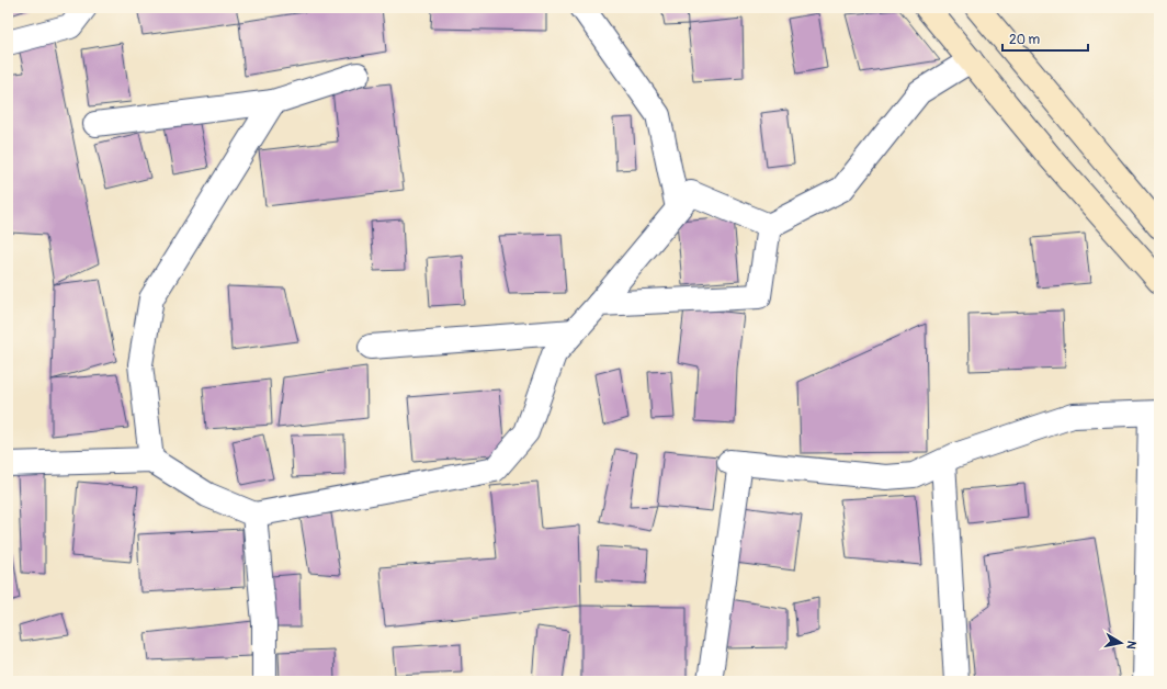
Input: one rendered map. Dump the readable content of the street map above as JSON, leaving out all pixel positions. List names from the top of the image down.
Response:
{
  "scale_bar": "20 m",
  "north": "right"
}
